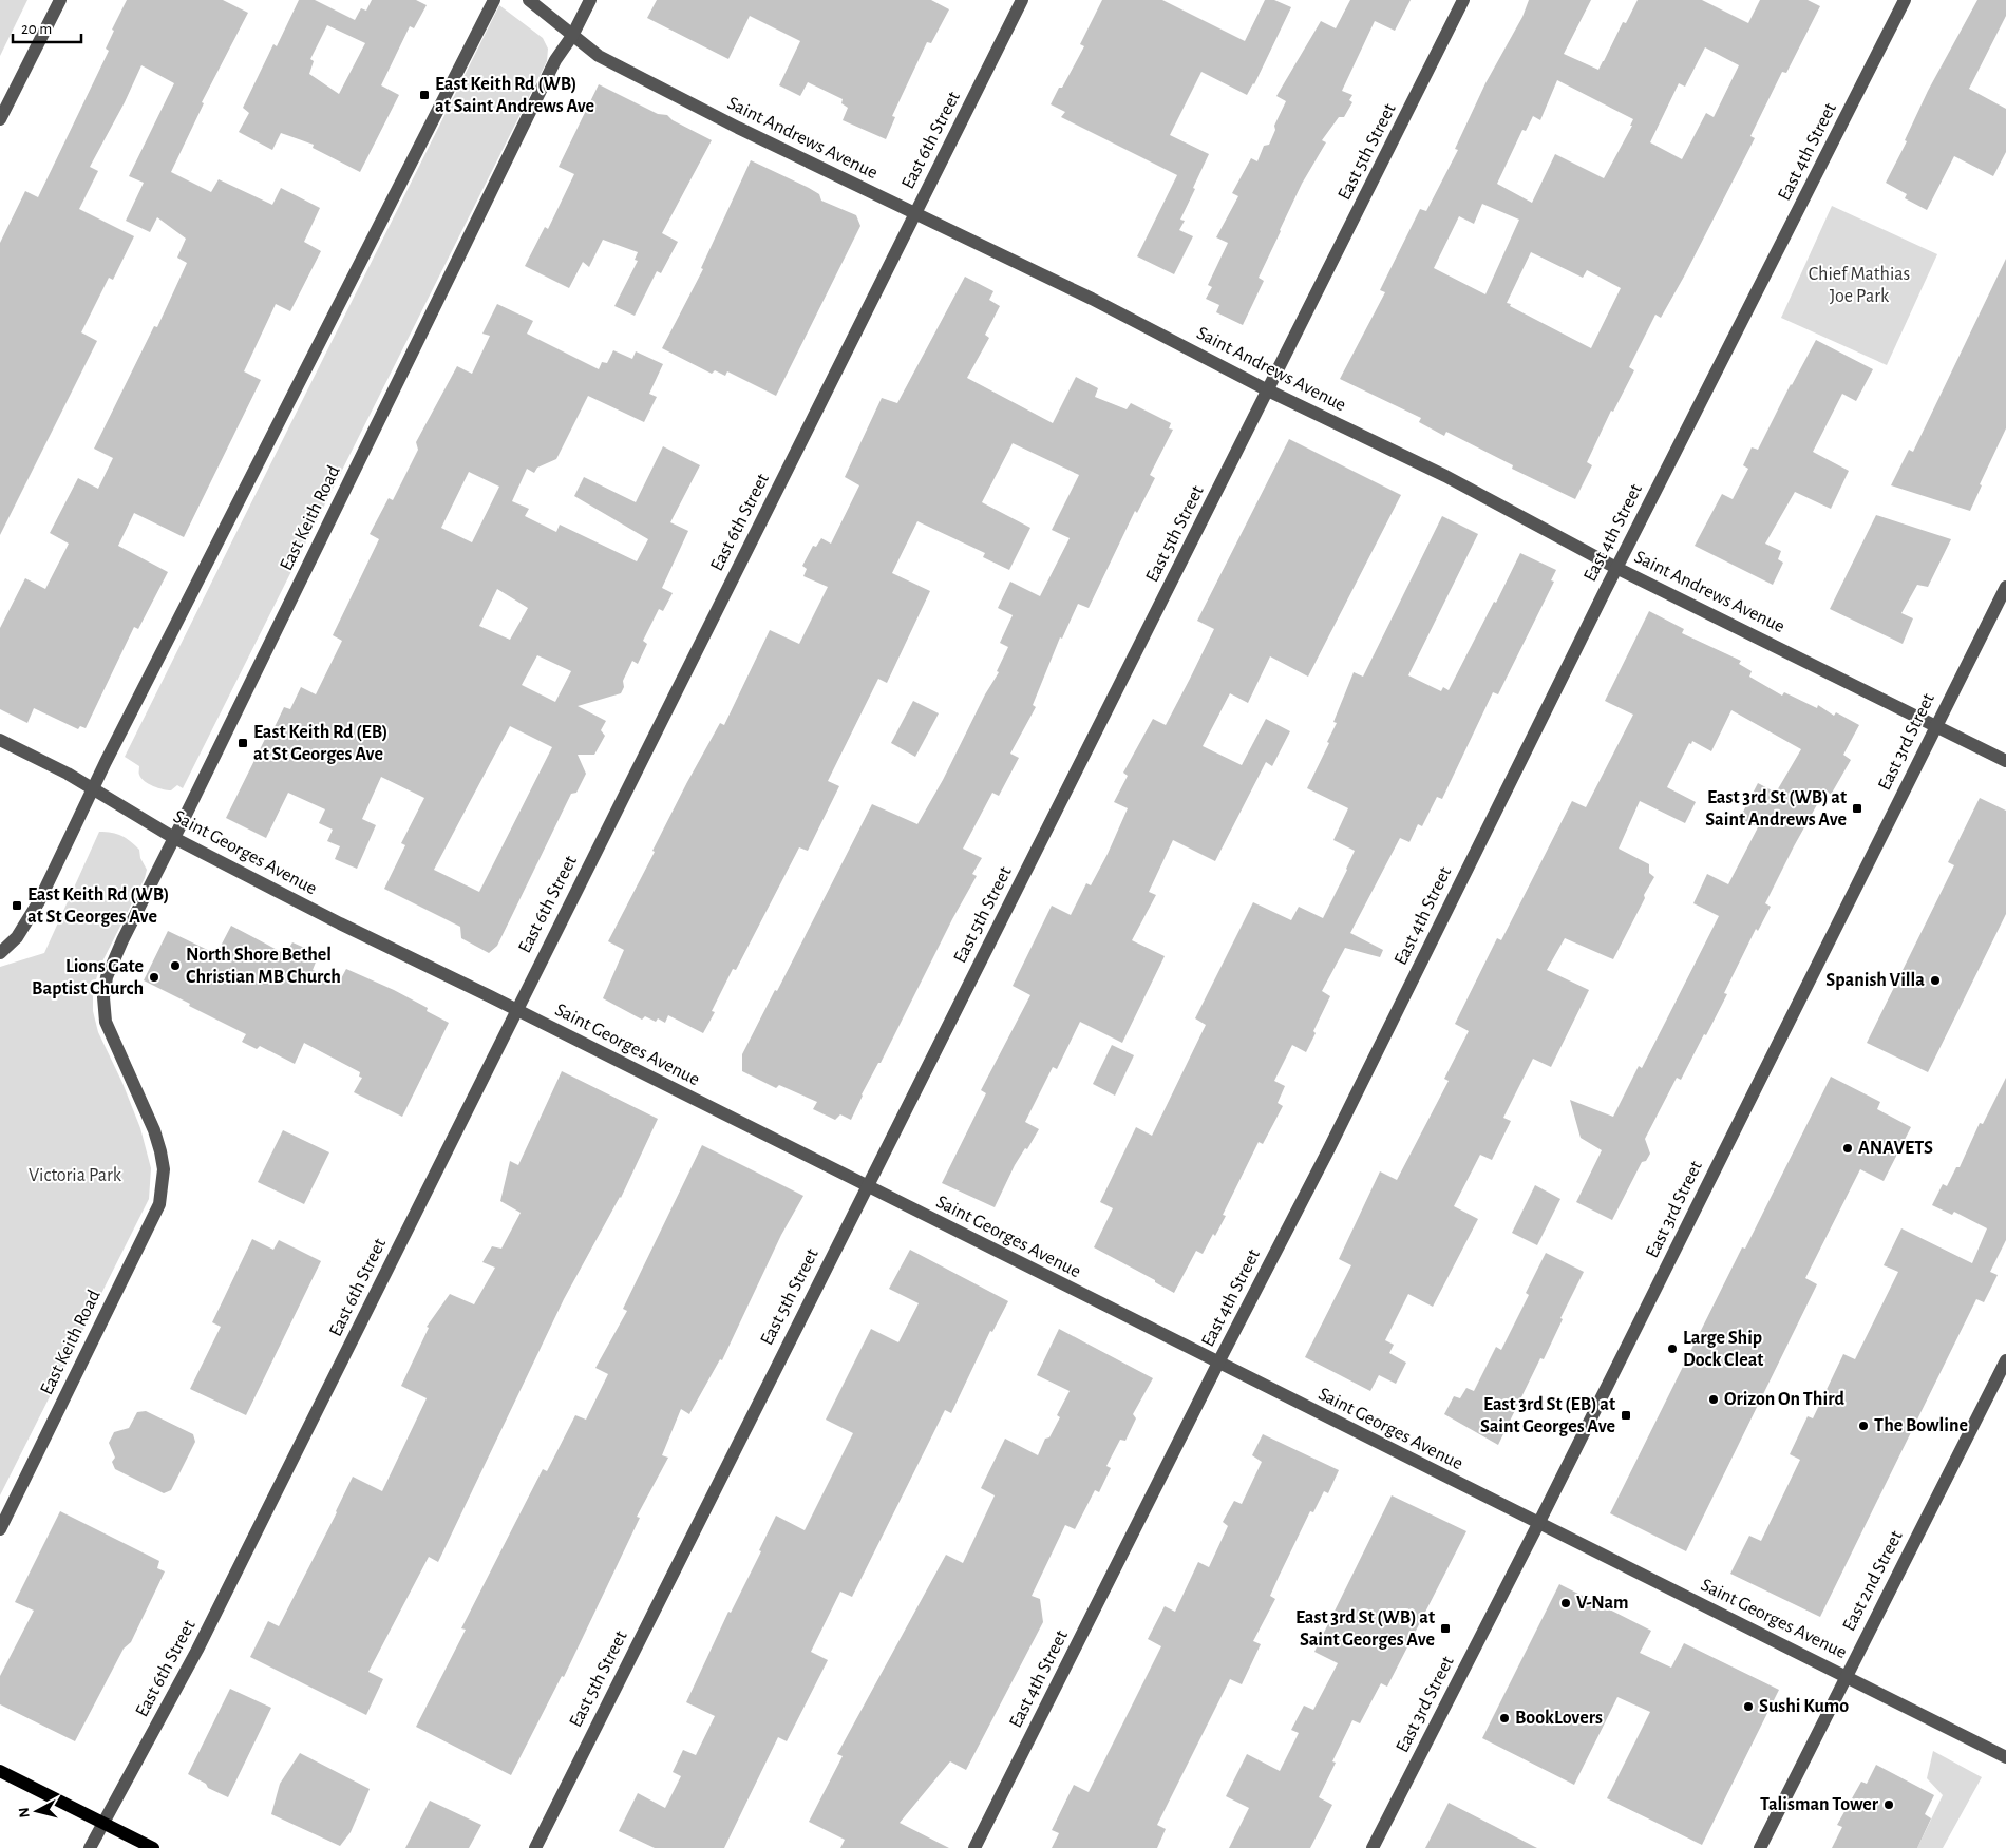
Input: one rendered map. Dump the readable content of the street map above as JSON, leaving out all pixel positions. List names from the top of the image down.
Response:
{
  "streets": {
    "street": [
      "Saint Andrews Avenue",
      "East 6th Street",
      "East 5th Street",
      "East 4th Street",
      "East Keith Road",
      "East 3rd Street",
      "Saint Georges Avenue",
      "East 2nd Street"
    ]
  },
  "crossings": [
    ["Saint Andrews Avenue", "East 6th Street"],
    ["Saint Andrews Avenue", "East 5th Street"],
    ["Saint Andrews Avenue", "East 4th Street"],
    ["Saint Andrews Avenue", "East Keith Road"],
    ["Saint Andrews Avenue", "East 3rd Street"],
    ["East 6th Street", "Saint Georges Avenue"],
    ["East 5th Street", "Saint Georges Avenue"],
    ["East 4th Street", "Saint Georges Avenue"],
    ["East Keith Road", "Saint Georges Avenue"],
    ["East 3rd Street", "Saint Georges Avenue"],
    ["Saint Georges Avenue", "East 2nd Street"]
  ],
  "parks": ["Chief Mathias Joe Park", "Victoria Park"],
  "places": {
    "transit": [
      "East Keith Rd (WB) at Saint Andrews Ave",
      "East Keith Rd (EB) at St Georges Ave",
      "East 3rd St (WB) at Saint Andrews Ave",
      "East Keith Rd (WB) at St Georges Ave",
      "East 3rd St (EB) at Saint Georges Ave",
      "East 3rd St (WB) at Saint Georges Ave"
    ],
    "other": [
      "North Shore Bethel Christian MB Church",
      "Lions Gate Baptist Church",
      "Spanish Villa",
      "ANAVETS",
      "Large Ship Dock Cleat",
      "Orizon On Third",
      "The Bowline",
      "V-Nam",
      "Sushi Kumo",
      "BookLovers",
      "Talisman Tower"
    ]
  },
  "scale_bar": "20 m",
  "north": "left"
}
